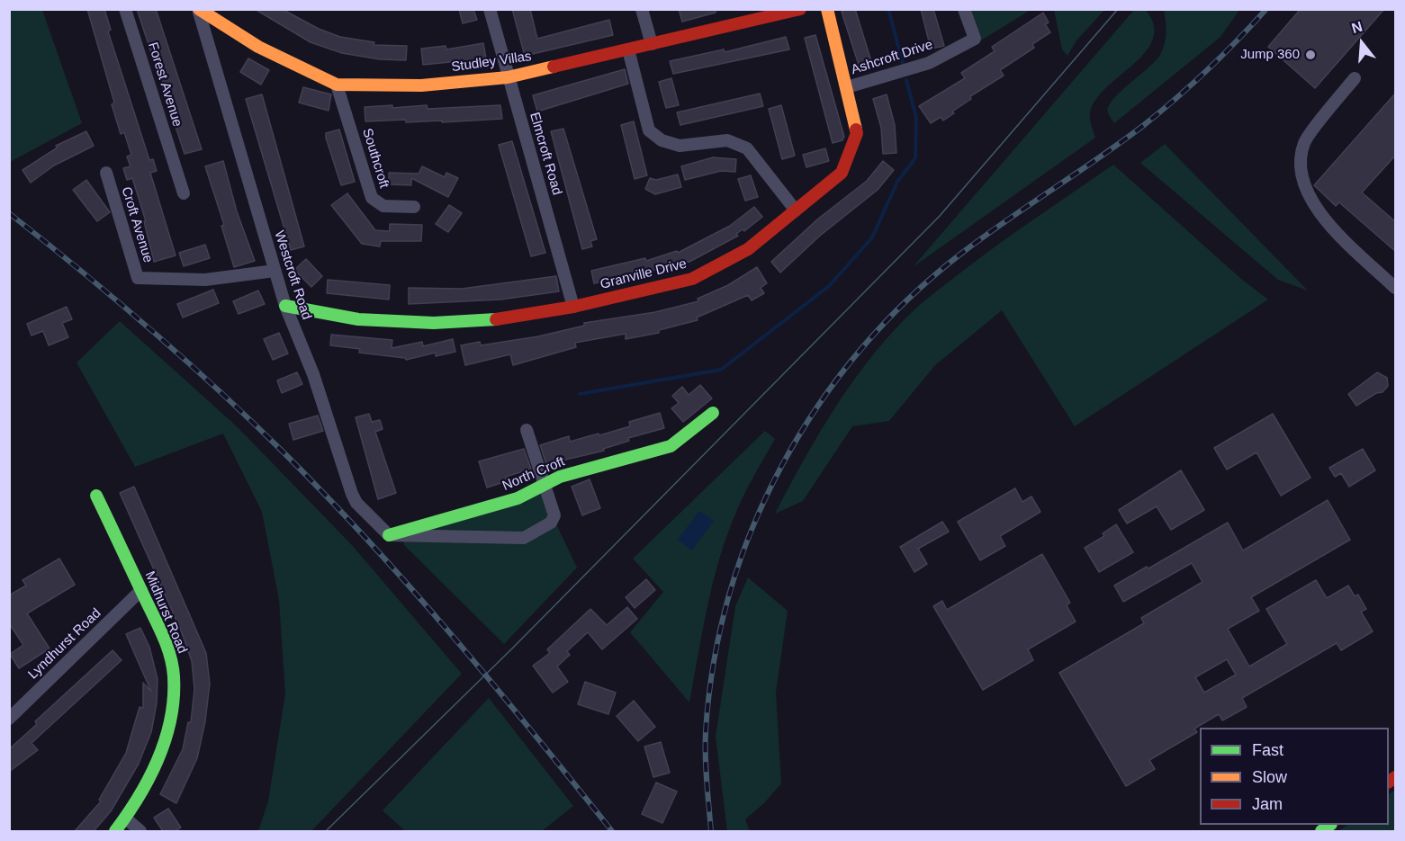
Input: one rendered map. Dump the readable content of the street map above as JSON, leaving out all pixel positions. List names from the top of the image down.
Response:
{
  "streets": {
    "street": [
      "Ashcroft Drive",
      "Studley Villas",
      "Forest Avenue",
      "Elmcroft Road",
      "Southcroft",
      "Croft Avenue",
      "Granville Drive",
      "Westcroft Road",
      "North Croft",
      "Midhurst Road",
      "Lyndhurst Road"
    ]
  },
  "crossings": [
    ["Ashcroft Drive", "Granville Drive"],
    ["Studley Villas", "Elmcroft Road"],
    ["Studley Villas", "Southcroft"],
    ["Studley Villas", "Westcroft Road"],
    ["Elmcroft Road", "Granville Drive"],
    ["Croft Avenue", "Westcroft Road"],
    ["Granville Drive", "Westcroft Road"],
    ["Westcroft Road", "North Croft"],
    ["Midhurst Road", "Lyndhurst Road"]
  ],
  "places": ["Jump 360"],
  "legend": ["Fast", "Slow", "Jam"],
  "north": "top"
}
